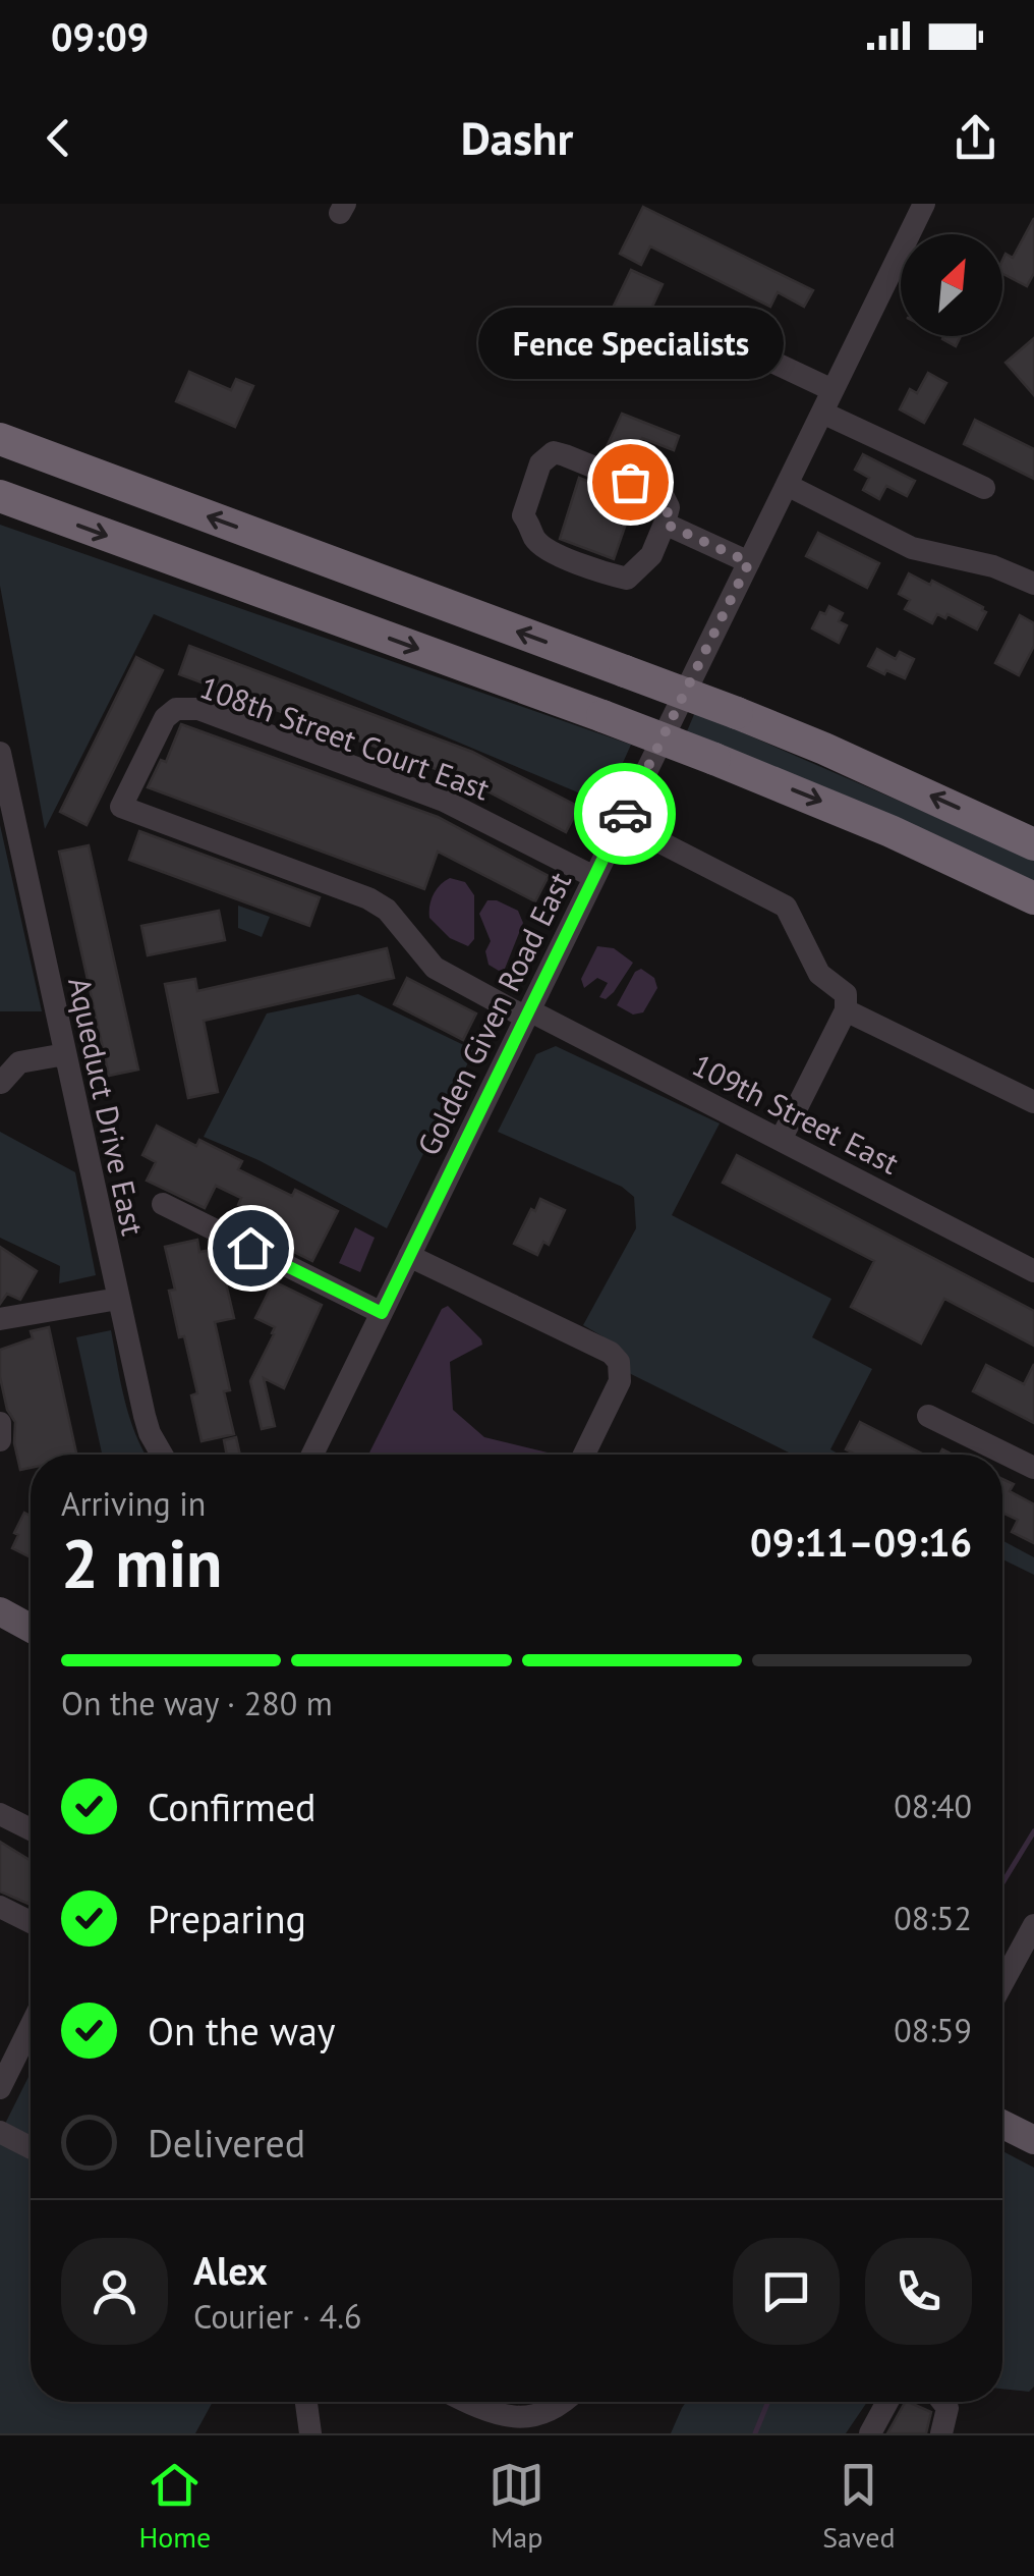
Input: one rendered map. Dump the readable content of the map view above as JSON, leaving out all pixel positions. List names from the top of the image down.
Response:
{
  "streets": {
    "street": [
      "108th Street Court East",
      "Golden Given Road East",
      "Aqueduct Drive East",
      "109th Street East"
    ]
  },
  "crossings": [
    ["108th Street Court East", "Golden Given Road East"],
    ["108th Street Court East", "109th Street East"],
    ["Golden Given Road East", "109th Street East"]
  ],
  "places": ["Fence Specialists"],
  "north": "top right",
  "page": {
    "status": "09:09",
    "header": "Dashr",
    "bubble": "Fence Specialists",
    "heading": ["2 min", "Arriving in", "09:11–09:16"],
    "panel": ["Alex", "Courier · 4.6"],
    "bar": "On the way · 280 m",
    "list": [
      ["Confirmed", "08:40"],
      ["Preparing", "08:52"],
      ["On the way", "08:59"],
      "Delivered"
    ],
    "tabs": ["Home", "Map", "Saved"]
  }
}
